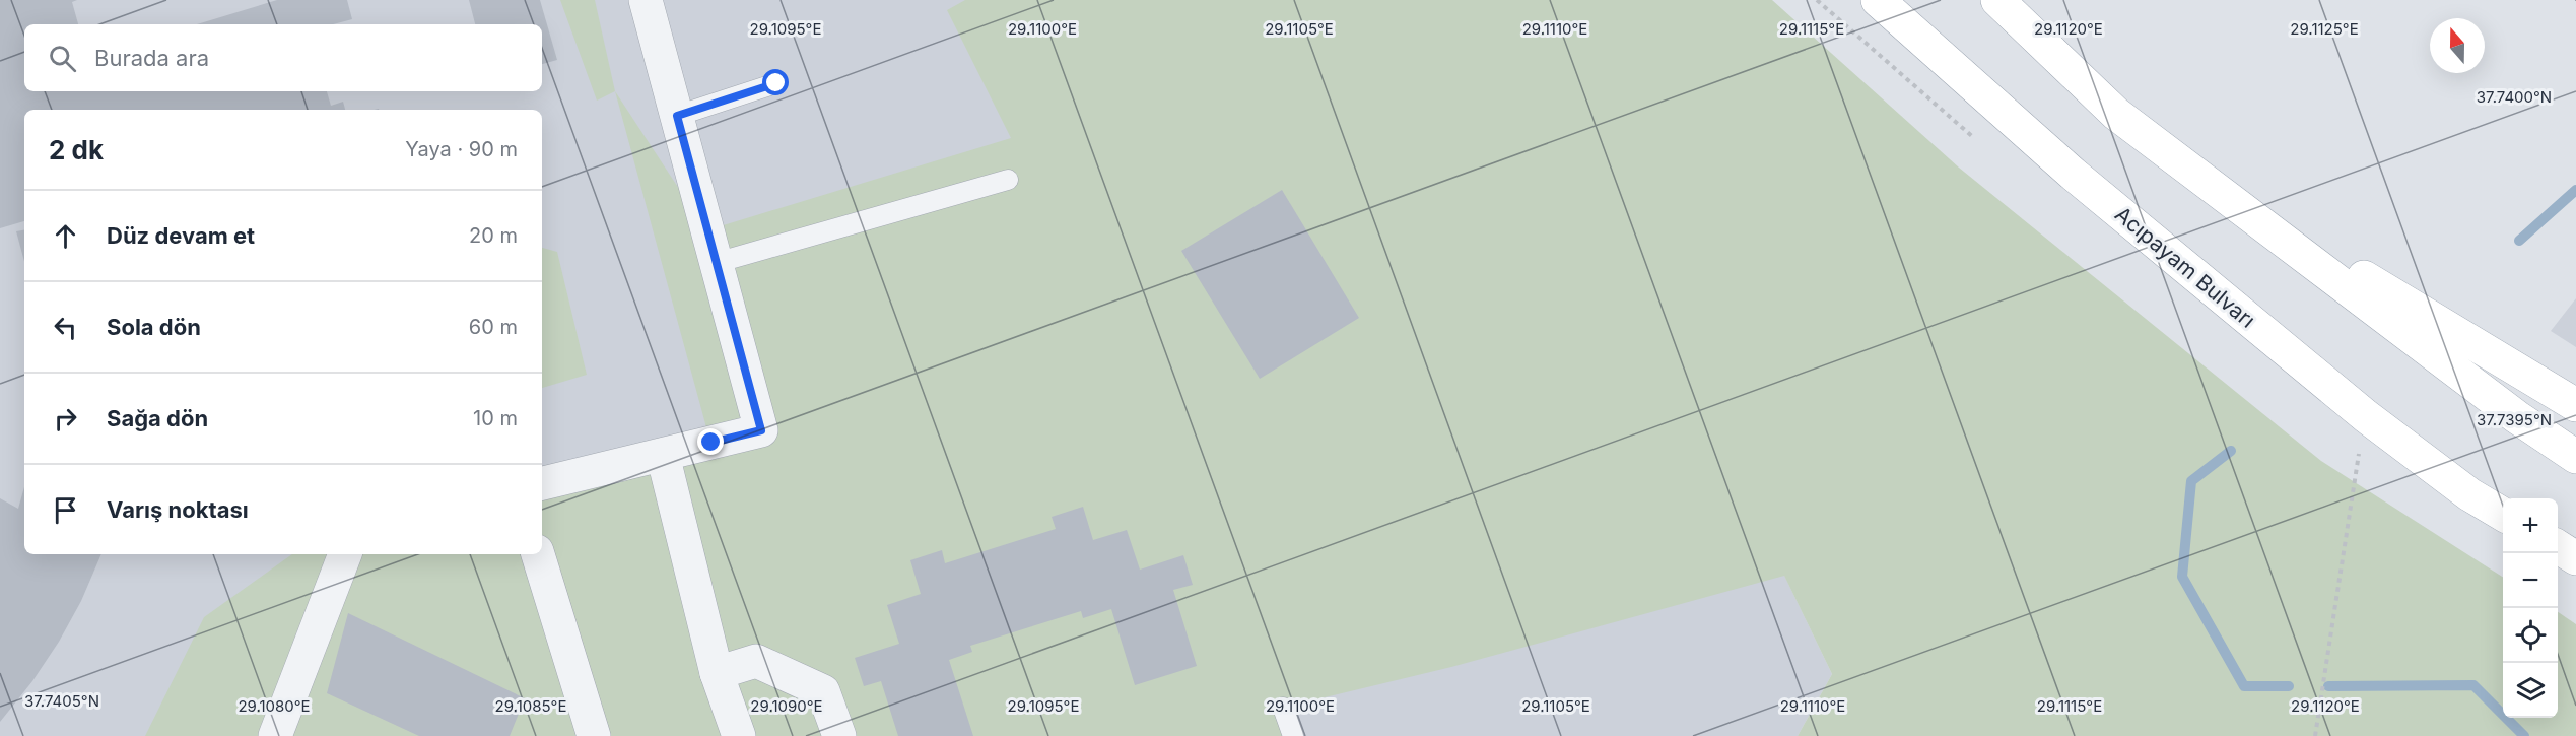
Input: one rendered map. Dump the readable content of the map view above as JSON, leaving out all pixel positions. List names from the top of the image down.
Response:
{
  "streets": {
    "main road": ["Acıpayam Bulvarı"]
  },
  "north": "top",
  "page": {
    "search": "Burada ara",
    "heading": ["2 dk", "Yaya · 90 m"],
    "list": [
      ["Düz devam et", "20 m"],
      ["Sola dön", "60 m"],
      ["Sağa dön", "10 m"],
      "Varış noktası"
    ],
    "map_buttons": ["+", "−"]
  },
  "coordinates": [
    "29.1110°E",
    "29.1095°E",
    "29.1100°E",
    "29.1105°E",
    "29.1115°E",
    "29.1120°E",
    "29.1125°E",
    "37.7400°N",
    "37.7395°N",
    "37.7405°N",
    "29.1080°E",
    "29.1085°E",
    "29.1090°E"
  ]
}
